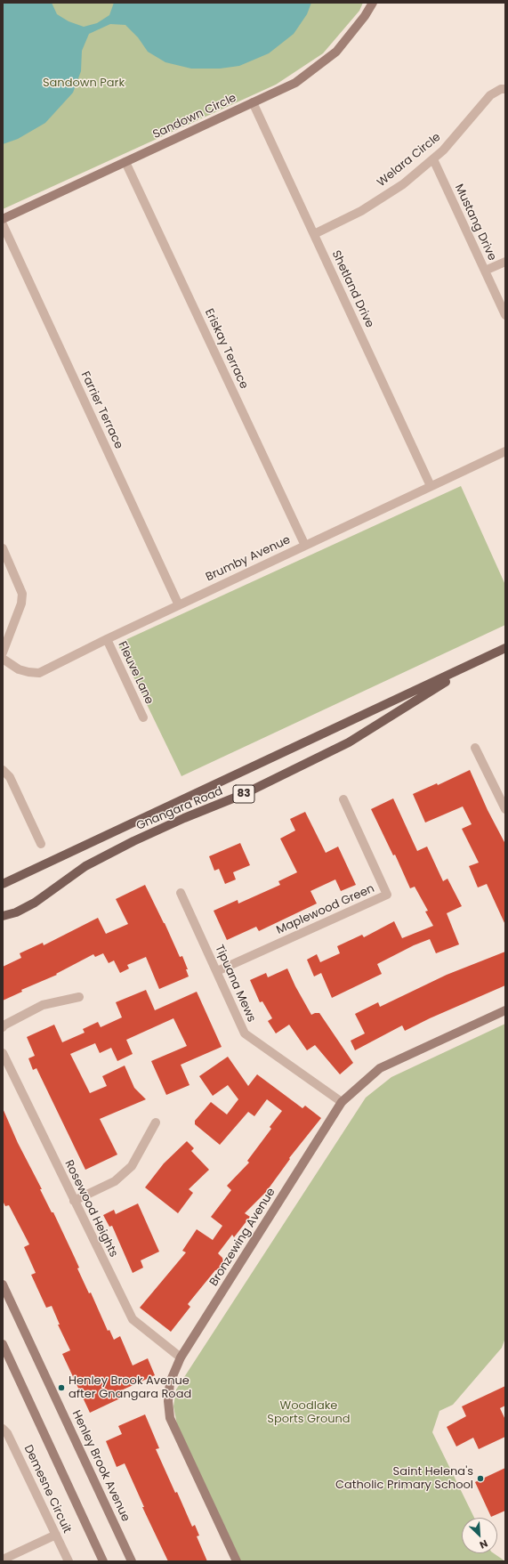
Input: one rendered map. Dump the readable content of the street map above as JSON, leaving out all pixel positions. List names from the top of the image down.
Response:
{
  "streets": {
    "main road": ["83", "Gnangara Road"],
    "street": [
      "Sandown Circle",
      "Welara Circle",
      "Mustang Drive",
      "Shetland Drive",
      "Eriskay Terrace",
      "Farrier Terrace",
      "Brumby Avenue",
      "Fleuve Lane",
      "Maplewood Green",
      "Tipuana Mews",
      "Rosewood Heights",
      "Bronzewing Avenue",
      "Henley Brook Avenue",
      "Demesne Circuit"
    ]
  },
  "crossings": [
    ["Sandown Circle", "Shetland Drive"],
    ["Sandown Circle", "Eriskay Terrace"],
    ["Welara Circle", "Mustang Drive"],
    ["Welara Circle", "Shetland Drive"],
    ["Shetland Drive", "Brumby Avenue"],
    ["Eriskay Terrace", "Brumby Avenue"],
    ["Farrier Terrace", "Brumby Avenue"],
    ["Brumby Avenue", "Fleuve Lane"],
    ["Maplewood Green", "Tipuana Mews"],
    ["Tipuana Mews", "Bronzewing Avenue"],
    ["Rosewood Heights", "Bronzewing Avenue"]
  ],
  "parks": ["Sandown Park", "Woodlake Sports Ground"],
  "places": ["Henley Brook Avenue after Gnangara Road", "Saint Helena's Catholic Primary School"],
  "north": "bottom right"
}
